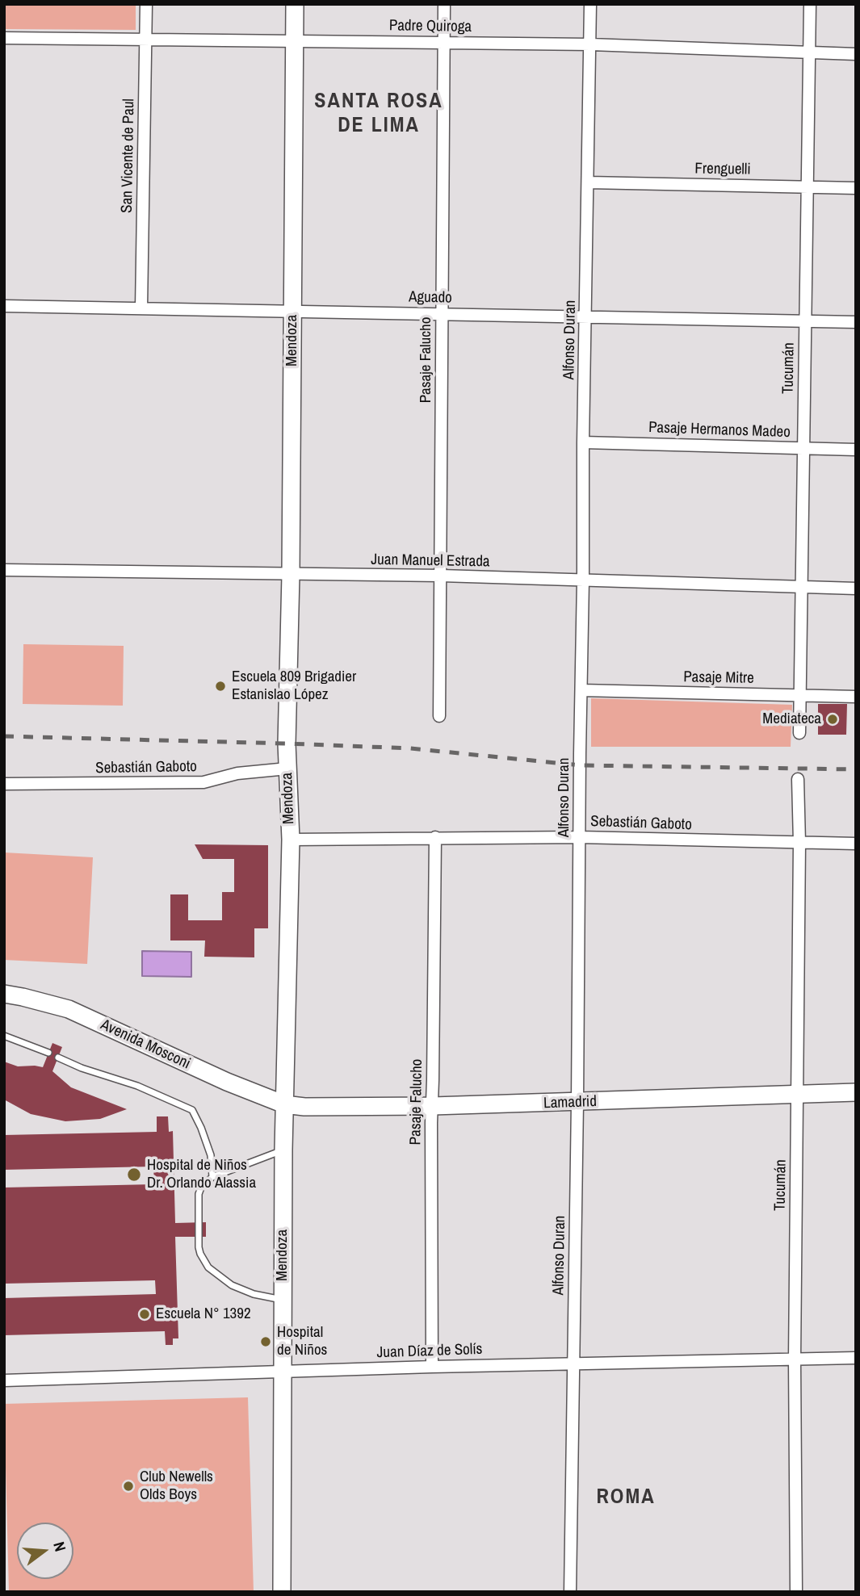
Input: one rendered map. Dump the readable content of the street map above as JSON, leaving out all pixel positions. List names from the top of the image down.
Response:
{
  "streets": {
    "street": [
      "Padre Quiroga",
      "San Vicente de Paul",
      "Frenguelli",
      "Aguado",
      "Alfonso Duran",
      "Mendoza",
      "Pasaje Falucho",
      "Tucumán",
      "Pasaje Hermanos Madeo",
      "Juan Manuel Estrada",
      "Pasaje Mitre",
      "Sebastián Gaboto",
      "Avenida Mosconi",
      "Lamadrid",
      "Juan Díaz de Solís"
    ]
  },
  "crossings": [
    ["Padre Quiroga", "San Vicente de Paul"],
    ["Padre Quiroga", "Alfonso Duran"],
    ["Padre Quiroga", "Mendoza"],
    ["Padre Quiroga", "Pasaje Falucho"],
    ["Padre Quiroga", "Tucumán"],
    ["San Vicente de Paul", "Aguado"],
    ["Frenguelli", "Alfonso Duran"],
    ["Frenguelli", "Tucumán"],
    ["Aguado", "Alfonso Duran"],
    ["Aguado", "Mendoza"],
    ["Aguado", "Pasaje Falucho"],
    ["Aguado", "Tucumán"],
    ["Alfonso Duran", "Pasaje Hermanos Madeo"],
    ["Alfonso Duran", "Juan Manuel Estrada"],
    ["Alfonso Duran", "Pasaje Mitre"],
    ["Alfonso Duran", "Sebastián Gaboto"],
    ["Alfonso Duran", "Lamadrid"],
    ["Alfonso Duran", "Juan Díaz de Solís"],
    ["Mendoza", "Juan Manuel Estrada"],
    ["Mendoza", "Sebastián Gaboto"],
    ["Mendoza", "Avenida Mosconi"],
    ["Mendoza", "Lamadrid"],
    ["Mendoza", "Juan Díaz de Solís"],
    ["Pasaje Falucho", "Juan Manuel Estrada"],
    ["Pasaje Falucho", "Sebastián Gaboto"],
    ["Pasaje Falucho", "Lamadrid"],
    ["Pasaje Falucho", "Juan Díaz de Solís"],
    ["Tucumán", "Pasaje Hermanos Madeo"],
    ["Tucumán", "Juan Manuel Estrada"],
    ["Tucumán", "Pasaje Mitre"],
    ["Tucumán", "Sebastián Gaboto"],
    ["Tucumán", "Lamadrid"],
    ["Tucumán", "Juan Díaz de Solís"],
    ["Avenida Mosconi", "Lamadrid"]
  ],
  "districts": ["SANTA ROSA DE LIMA", "ROMA"],
  "places": [
    "Escuela 809 Brigadier Estanislao López",
    "Mediateca",
    "Hospital de Niños Dr. Orlando Alassia",
    "Escuela N° 1392",
    "Hospital de Niños",
    "Club Newells Olds Boys"
  ],
  "north": "right"
}
